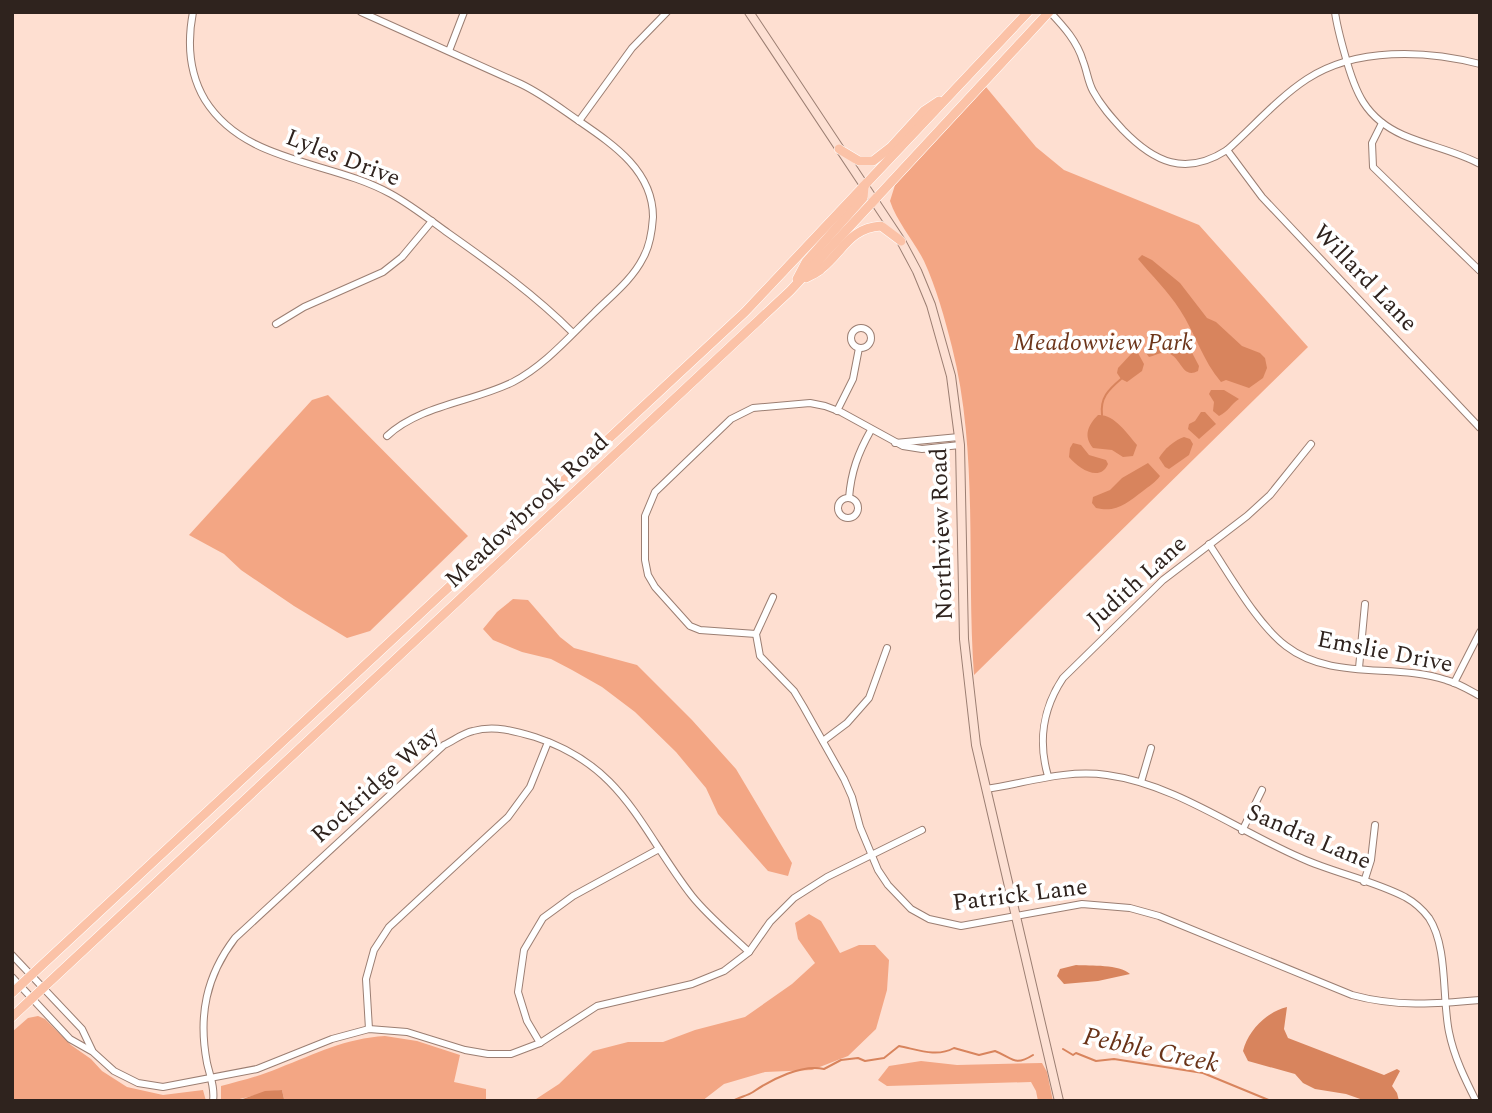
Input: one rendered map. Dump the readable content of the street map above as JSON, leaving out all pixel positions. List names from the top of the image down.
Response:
{
  "streets": {
    "main road": ["Meadowbrook Road"],
    "street": [
      "Lyles Drive",
      "Willard Lane",
      "Northview Road",
      "Judith Lane",
      "Emslie Drive",
      "Rockridge Way",
      "Sandra Lane",
      "Patrick Lane"
    ]
  },
  "crossings": [
    ["Meadowbrook Road", "Northview Road"],
    ["Northview Road", "Sandra Lane"],
    ["Northview Road", "Patrick Lane"],
    ["Judith Lane", "Emslie Drive"],
    ["Judith Lane", "Sandra Lane"],
    ["Sandra Lane", "Patrick Lane"]
  ],
  "water": ["Pebble Creek"],
  "parks": ["Meadowview Park"]
}
